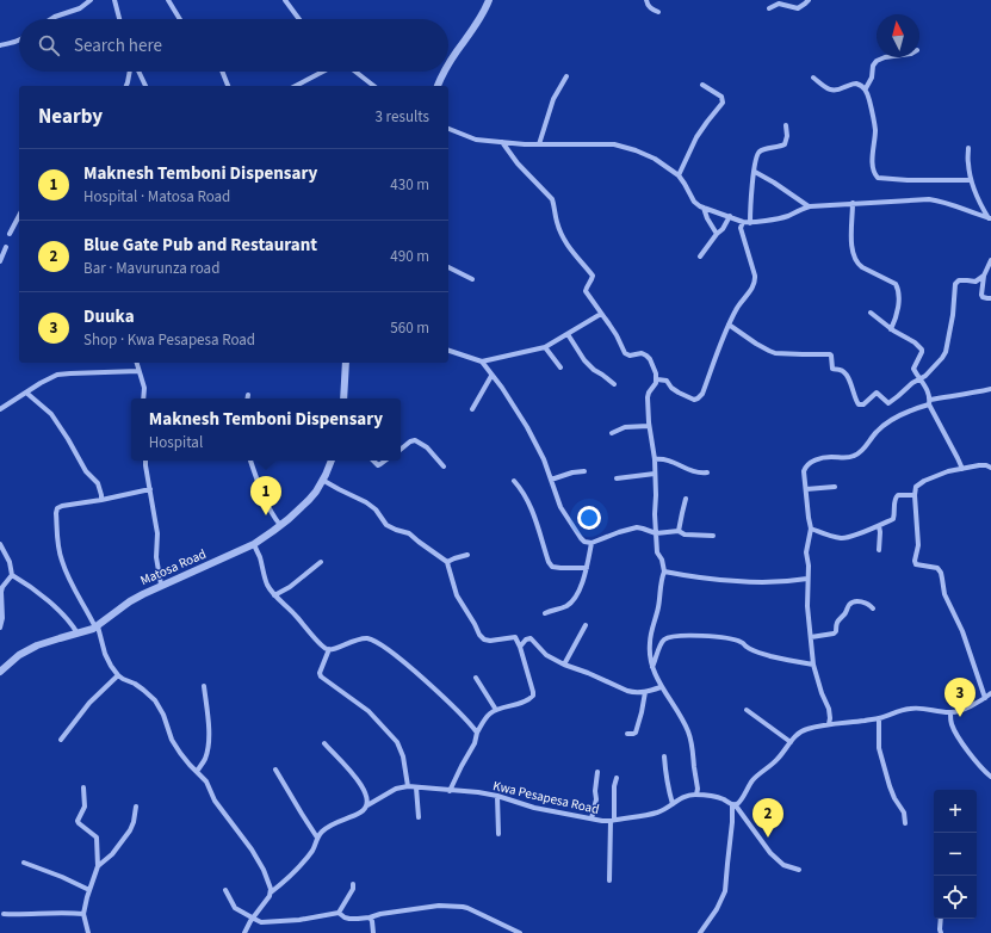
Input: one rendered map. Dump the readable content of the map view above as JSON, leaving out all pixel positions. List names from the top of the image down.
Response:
{
  "streets": {
    "street": ["Matosa Road", "Kwa Pesapesa Road"]
  },
  "north": "top",
  "page": {
    "search": "Search here",
    "heading": ["Nearby", "3 results"],
    "list": [
      {
        "mark": "1",
        "name": "Maknesh Temboni Dispensary",
        "note": "Hospital · Matosa Road",
        "value": "430 m"
      },
      {
        "mark": "2",
        "name": "Blue Gate Pub and Restaurant",
        "note": "Bar · Mavurunza road",
        "value": "490 m"
      },
      {
        "mark": "3",
        "name": "Duuka",
        "note": "Shop · Kwa Pesapesa Road",
        "value": "560 m"
      }
    ],
    "popup": ["Maknesh Temboni Dispensary", "Hospital"],
    "pins": ["1", "3", "2"],
    "map_buttons": ["+", "−"]
  }
}
